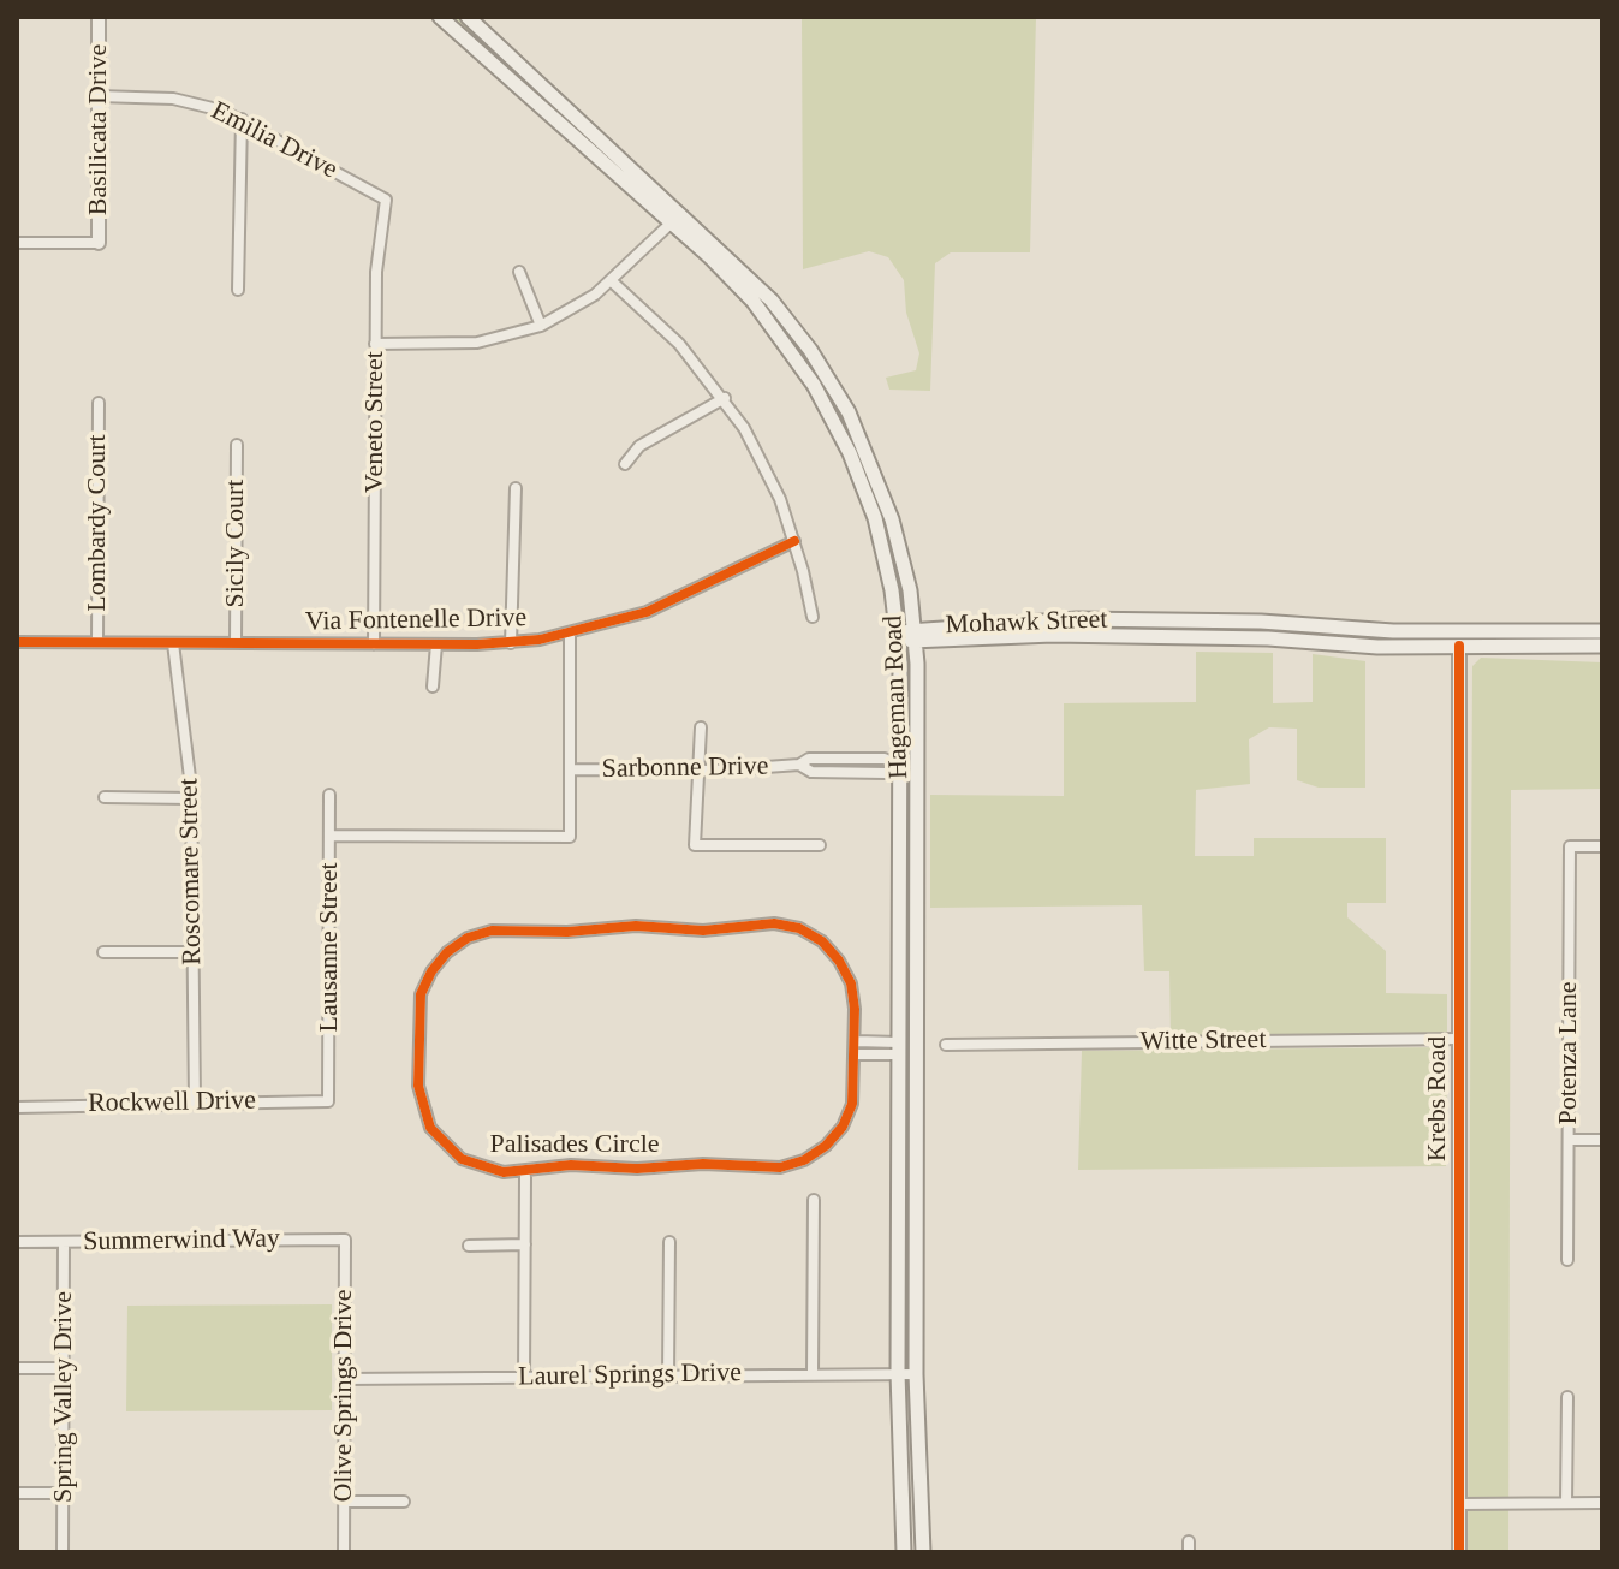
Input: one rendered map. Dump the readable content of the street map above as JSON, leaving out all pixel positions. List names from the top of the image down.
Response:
{
  "streets": {
    "main road": ["Mohawk Street", "Hageman Road"],
    "street": [
      "Basilicata Drive",
      "Emilia Drive",
      "Veneto Street",
      "Lombardy Court",
      "Sicily Court",
      "Via Fontenelle Drive",
      "Sarbonne Drive",
      "Roscomare Street",
      "Lausanne Street",
      "Witte Street",
      "Potenza Lane",
      "Krebs Road",
      "Rockwell Drive",
      "Palisades Circle",
      "Summerwind Way",
      "Laurel Springs Drive",
      "Olive Springs Drive",
      "Spring Valley Drive"
    ]
  },
  "crossings": [
    ["Basilicata Drive", "Emilia Drive"],
    ["Emilia Drive", "Veneto Street"],
    ["Veneto Street", "Via Fontenelle Drive"],
    ["Lombardy Court", "Via Fontenelle Drive"],
    ["Sicily Court", "Via Fontenelle Drive"],
    ["Via Fontenelle Drive", "Roscomare Street"],
    ["Mohawk Street", "Hageman Road"],
    ["Mohawk Street", "Krebs Road"],
    ["Hageman Road", "Sarbonne Drive"],
    ["Hageman Road", "Laurel Springs Drive"],
    ["Roscomare Street", "Rockwell Drive"],
    ["Lausanne Street", "Rockwell Drive"],
    ["Witte Street", "Krebs Road"],
    ["Summerwind Way", "Olive Springs Drive"],
    ["Summerwind Way", "Spring Valley Drive"],
    ["Laurel Springs Drive", "Olive Springs Drive"]
  ]
}
